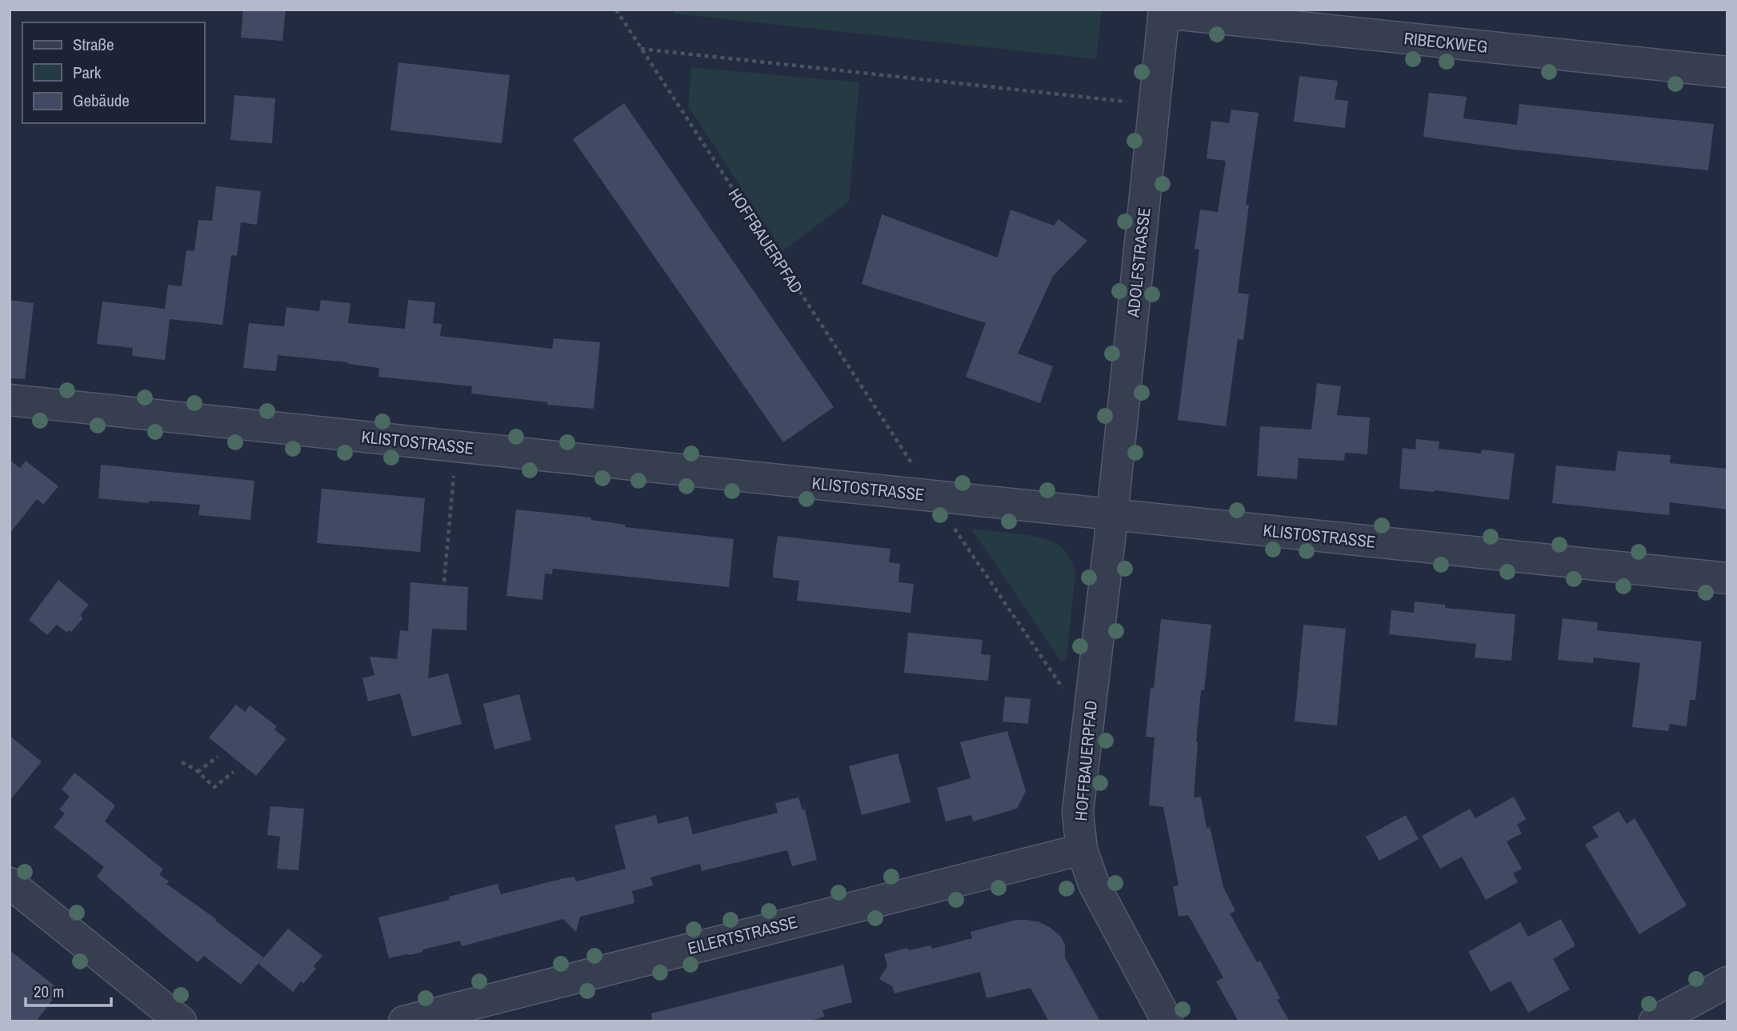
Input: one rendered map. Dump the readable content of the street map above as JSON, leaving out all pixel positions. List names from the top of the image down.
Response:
{
  "streets": {
    "street": [
      "RIBECKWEG",
      "HOFFBAUERPFAD",
      "ADOLFSTRASSE",
      "KLISTOSTRASSE",
      "EILERTSTRASSE"
    ]
  },
  "crossings": [
    ["RIBECKWEG", "ADOLFSTRASSE"],
    ["HOFFBAUERPFAD", "ADOLFSTRASSE"],
    ["HOFFBAUERPFAD", "KLISTOSTRASSE"],
    ["HOFFBAUERPFAD", "EILERTSTRASSE"],
    ["ADOLFSTRASSE", "KLISTOSTRASSE"]
  ],
  "legend": ["Straße", "Park", "Gebäude"],
  "scale_bar": "20 m"
}
